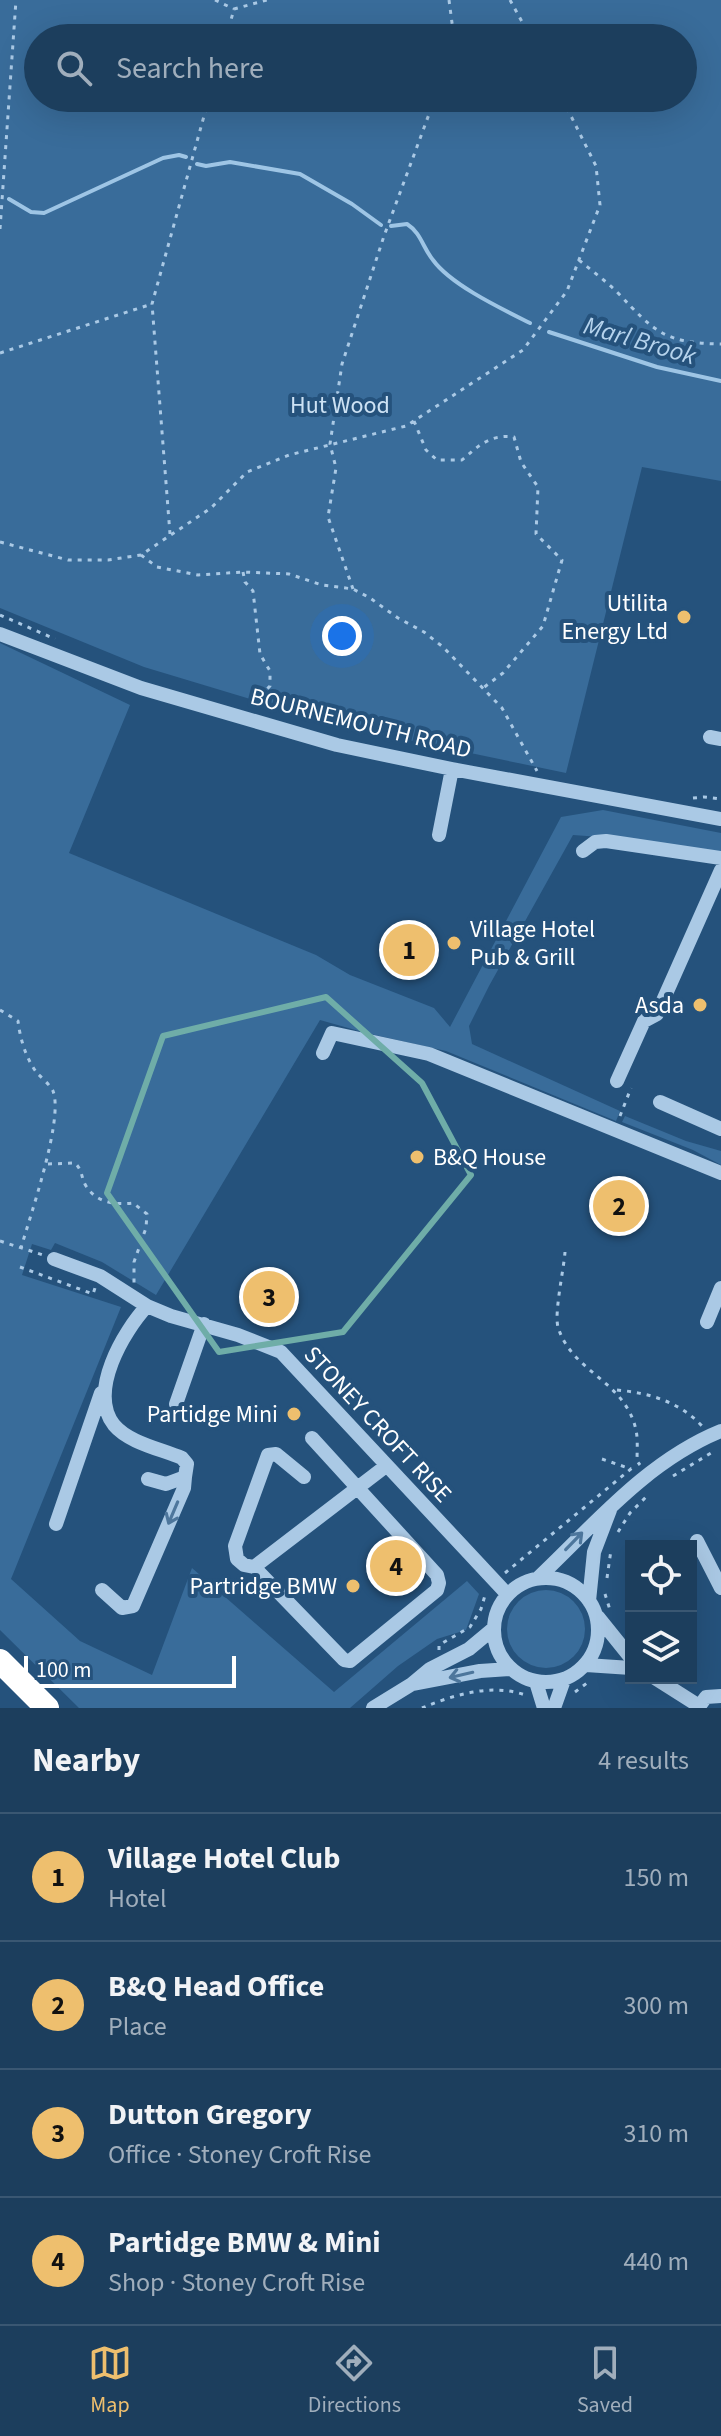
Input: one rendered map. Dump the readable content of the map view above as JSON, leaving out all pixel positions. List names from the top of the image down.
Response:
{
  "streets": {
    "street": ["BOURNEMOUTH ROAD", "STONEY CROFT RISE"]
  },
  "water": ["Marl Brook"],
  "parks": ["Hut Wood"],
  "places": [
    "Utilita Energy Ltd",
    "Village Hotel Pub & Grill",
    "Asda",
    "B&Q House",
    "Partidge Mini",
    "Partridge BMW"
  ],
  "scale_bar": "100 m",
  "page": {
    "search": "Search here",
    "pins": [
      "1",
      "2",
      "3",
      "4"
    ],
    "scale": "100 m",
    "heading": ["Nearby", "4 results"],
    "list": [
      {
        "mark": "1",
        "name": "Village Hotel Club",
        "note": "Hotel",
        "value": "150 m"
      },
      {
        "mark": "2",
        "name": "B&Q Head Office",
        "note": "Place",
        "value": "300 m"
      },
      {
        "mark": "3",
        "name": "Dutton Gregory",
        "note": "Office · Stoney Croft Rise",
        "value": "310 m"
      },
      {
        "mark": "4",
        "name": "Partidge BMW & Mini",
        "note": "Shop · Stoney Croft Rise",
        "value": "440 m"
      }
    ],
    "nav": ["Map", "Directions", "Saved"]
  }
}
